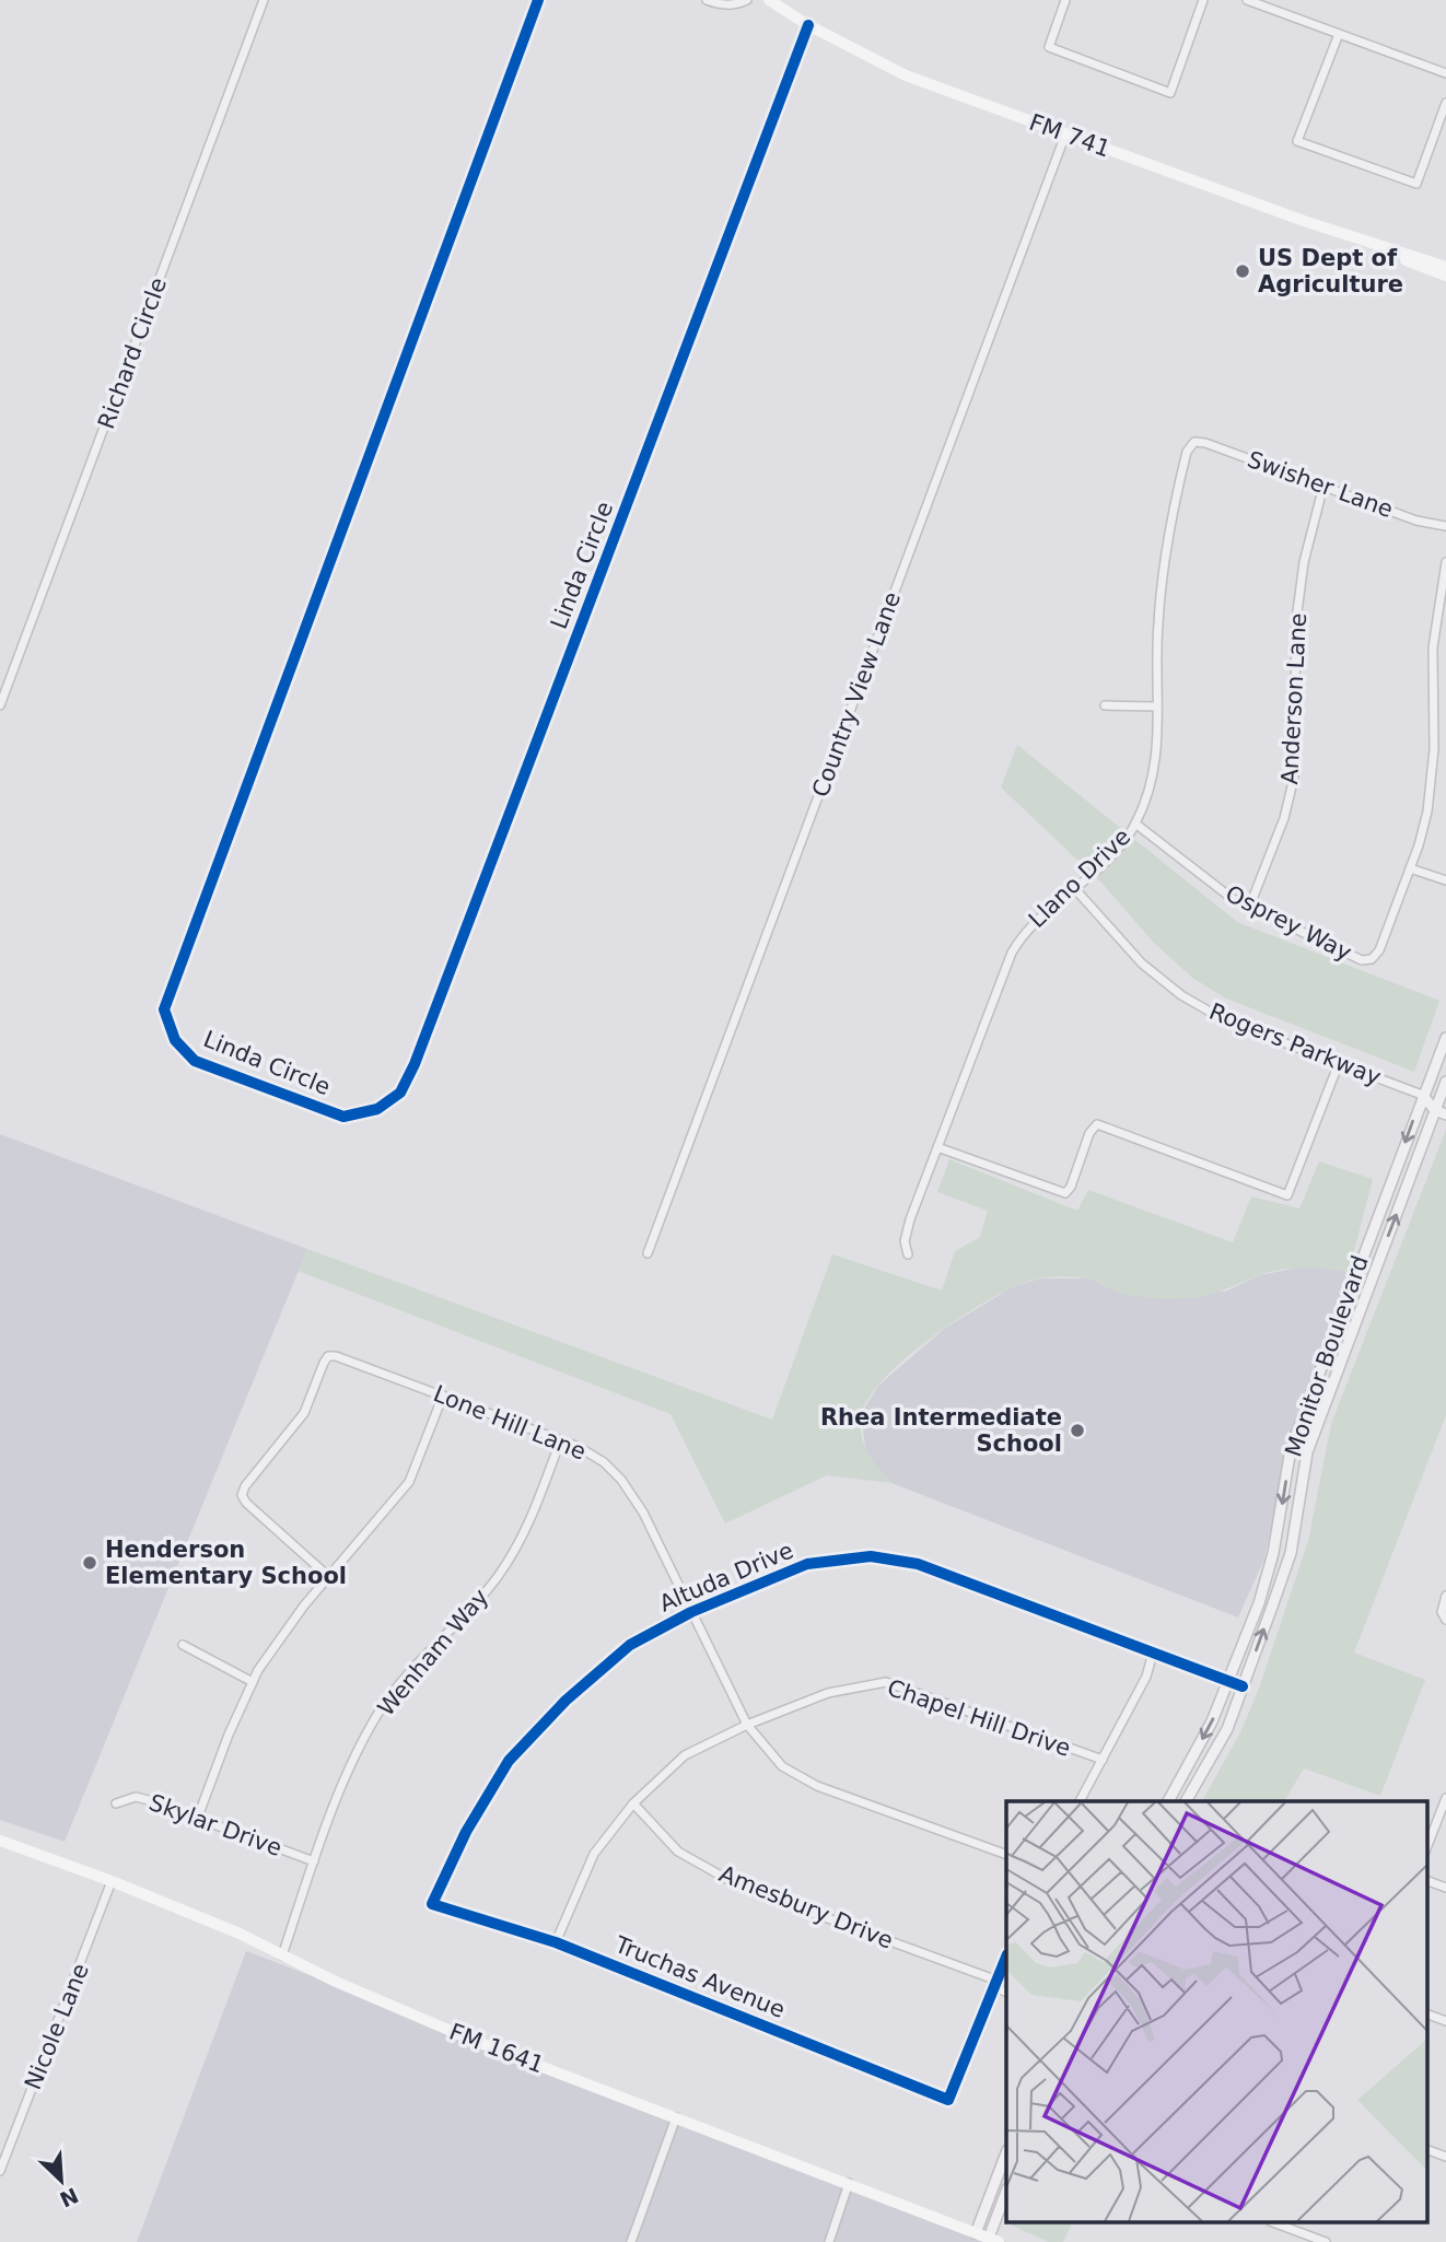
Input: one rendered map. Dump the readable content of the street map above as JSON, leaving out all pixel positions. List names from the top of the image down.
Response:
{
  "streets": {
    "main road": ["FM 741", "FM 1641"],
    "street": [
      "Richard Circle",
      "Swisher Lane",
      "Linda Circle",
      "Country View Lane",
      "Anderson Lane",
      "Llano Drive",
      "Osprey Way",
      "Rogers Parkway",
      "Monitor Boulevard",
      "Lone Hill Lane",
      "Altuda Drive",
      "Wenham Way",
      "Chapel Hill Drive",
      "Skylar Drive",
      "Amesbury Drive",
      "Truchas Avenue",
      "Nicole Lane"
    ]
  },
  "crossings": [
    ["FM 741", "Linda Circle"],
    ["FM 741", "Country View Lane"],
    ["Swisher Lane", "Anderson Lane"],
    ["Swisher Lane", "Llano Drive"],
    ["Anderson Lane", "Osprey Way"],
    ["Llano Drive", "Osprey Way"],
    ["Llano Drive", "Rogers Parkway"],
    ["Rogers Parkway", "Monitor Boulevard"],
    ["Monitor Boulevard", "Altuda Drive"],
    ["Lone Hill Lane", "Altuda Drive"],
    ["Lone Hill Lane", "Wenham Way"],
    ["Lone Hill Lane", "Chapel Hill Drive"],
    ["Altuda Drive", "Truchas Avenue"],
    ["Wenham Way", "Skylar Drive"],
    ["Wenham Way", "FM 1641"],
    ["Chapel Hill Drive", "Amesbury Drive"],
    ["Chapel Hill Drive", "Truchas Avenue"],
    ["Amesbury Drive", "Truchas Avenue"],
    ["Nicole Lane", "FM 1641"]
  ],
  "places": ["US Dept of Agriculture", "Rhea Intermediate School", "Henderson Elementary School"],
  "north": "bottom right"
}
